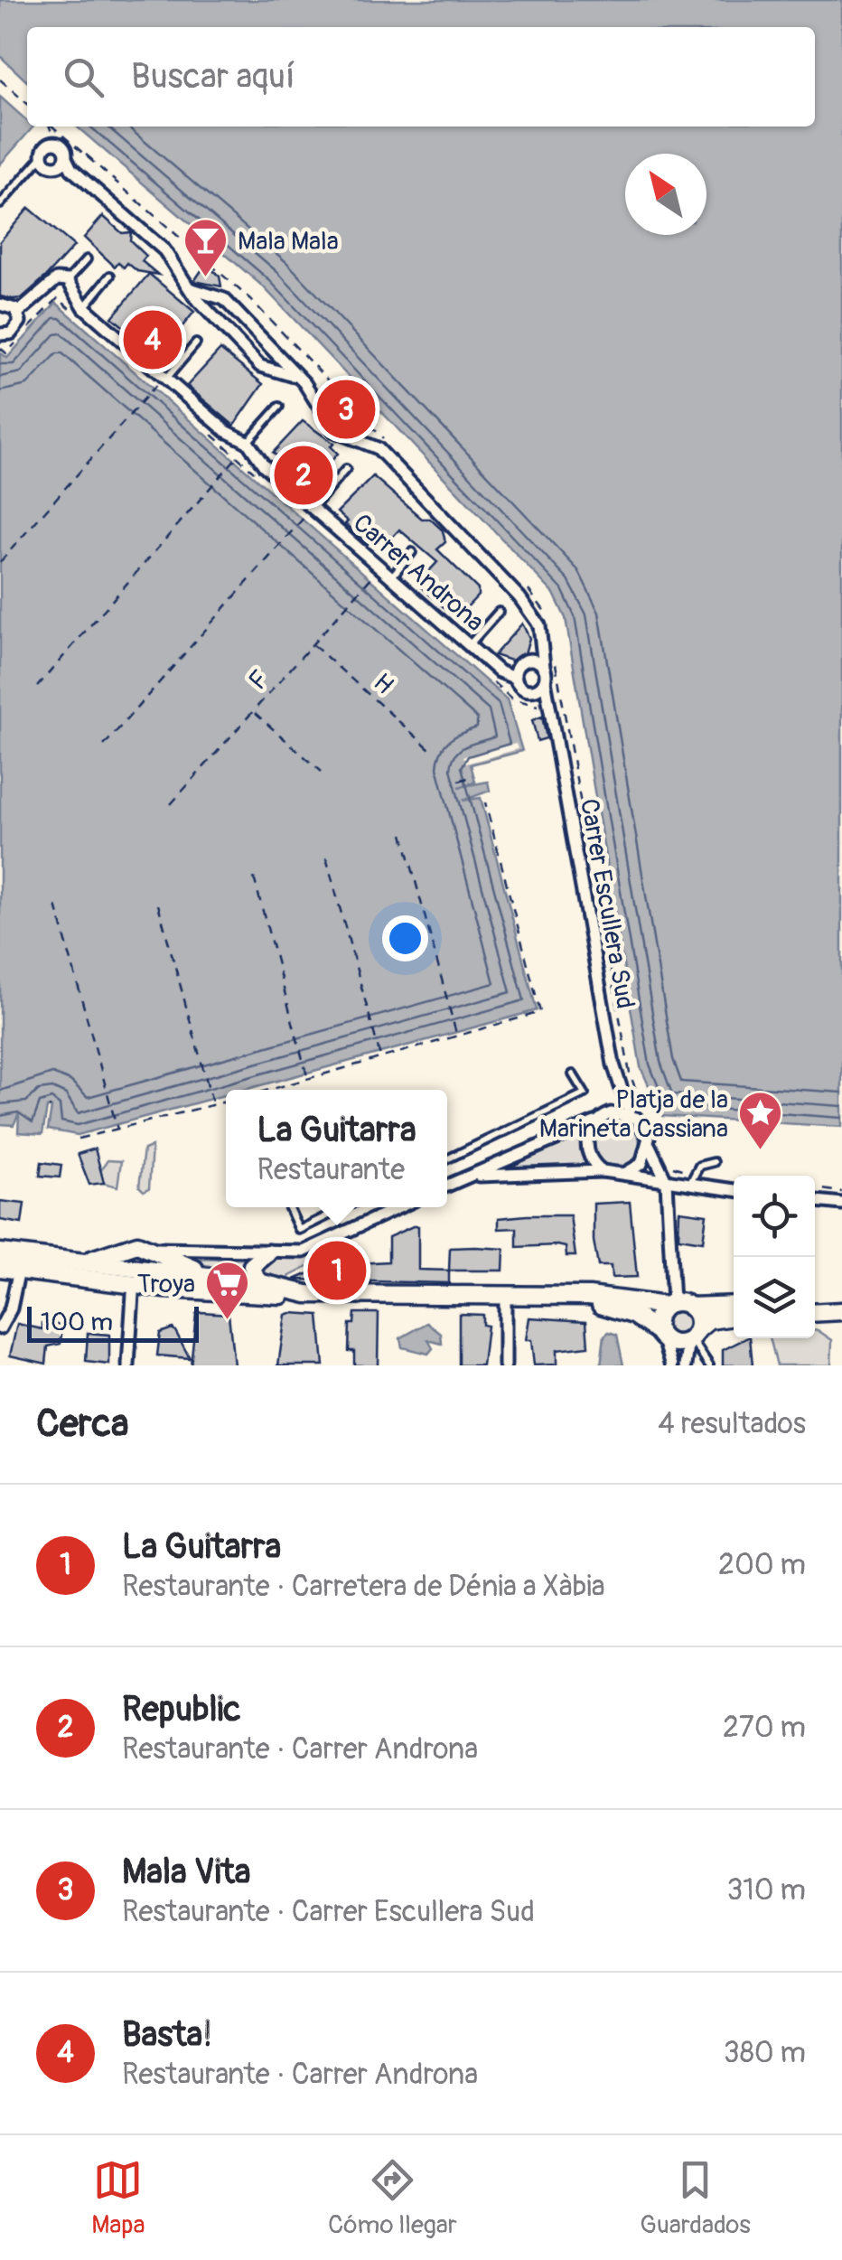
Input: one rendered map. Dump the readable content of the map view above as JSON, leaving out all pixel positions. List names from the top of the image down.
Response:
{
  "streets": {
    "street": ["Carrer Androna", "Carrer Escullera Sud"],
    "path": ["F", "H"]
  },
  "crossings": [
    ["Carrer Androna", "Carrer Escullera Sud"],
    ["F", "H"]
  ],
  "places": {
    "bar": ["Mala Mala"],
    "place": ["Platja de la Marineta Cassiana"],
    "supermarket": ["Troya"]
  },
  "scale_bar": "100 m",
  "north": "top left",
  "page": {
    "search": "Buscar aquí",
    "pins": [
      "4",
      "3",
      "2",
      "1"
    ],
    "popup": ["La Guitarra", "Restaurante"],
    "scale": "100 m",
    "heading": ["Cerca", "4 resultados"],
    "list": [
      {
        "mark": "1",
        "name": "La Guitarra",
        "note": "Restaurante · Carretera de Dénia a Xàbia",
        "value": "200 m"
      },
      {
        "mark": "2",
        "name": "Republic",
        "note": "Restaurante · Carrer Androna",
        "value": "270 m"
      },
      {
        "mark": "3",
        "name": "Mala Vita",
        "note": "Restaurante · Carrer Escullera Sud",
        "value": "310 m"
      },
      {
        "mark": "4",
        "name": "Basta!",
        "note": "Restaurante · Carrer Androna",
        "value": "380 m"
      }
    ],
    "nav": ["Mapa", "Cómo llegar", "Guardados"]
  }
}
